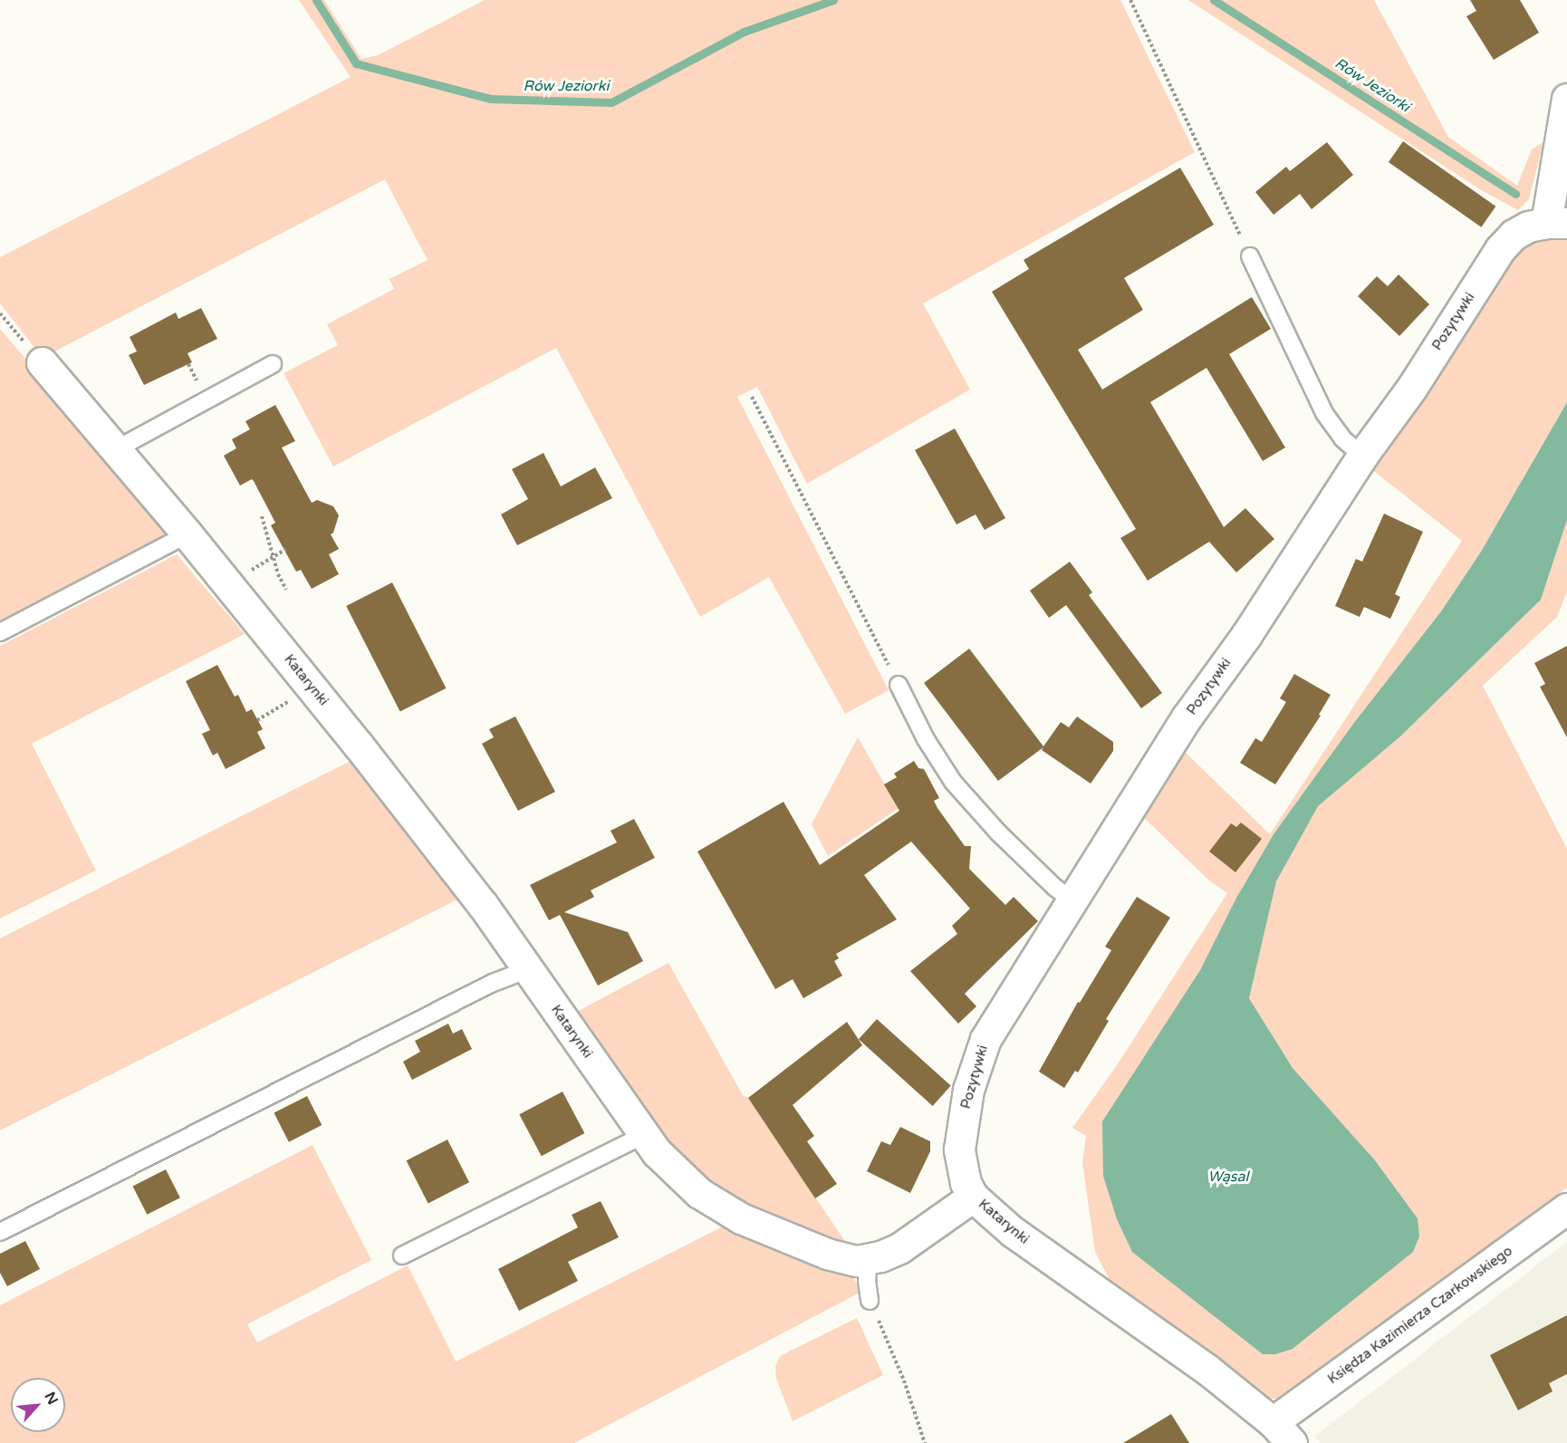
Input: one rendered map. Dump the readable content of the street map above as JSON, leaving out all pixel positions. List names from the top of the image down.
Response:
{
  "streets": {
    "street": ["Pozytywki", "Katarynki", "Księdza Kazimierza Czarkowskiego"]
  },
  "crossings": [
    ["Pozytywki", "Katarynki"],
    ["Katarynki", "Księdza Kazimierza Czarkowskiego"]
  ],
  "water": ["Rów Jeziorki", "Wąsal"],
  "north": "top right"
}
